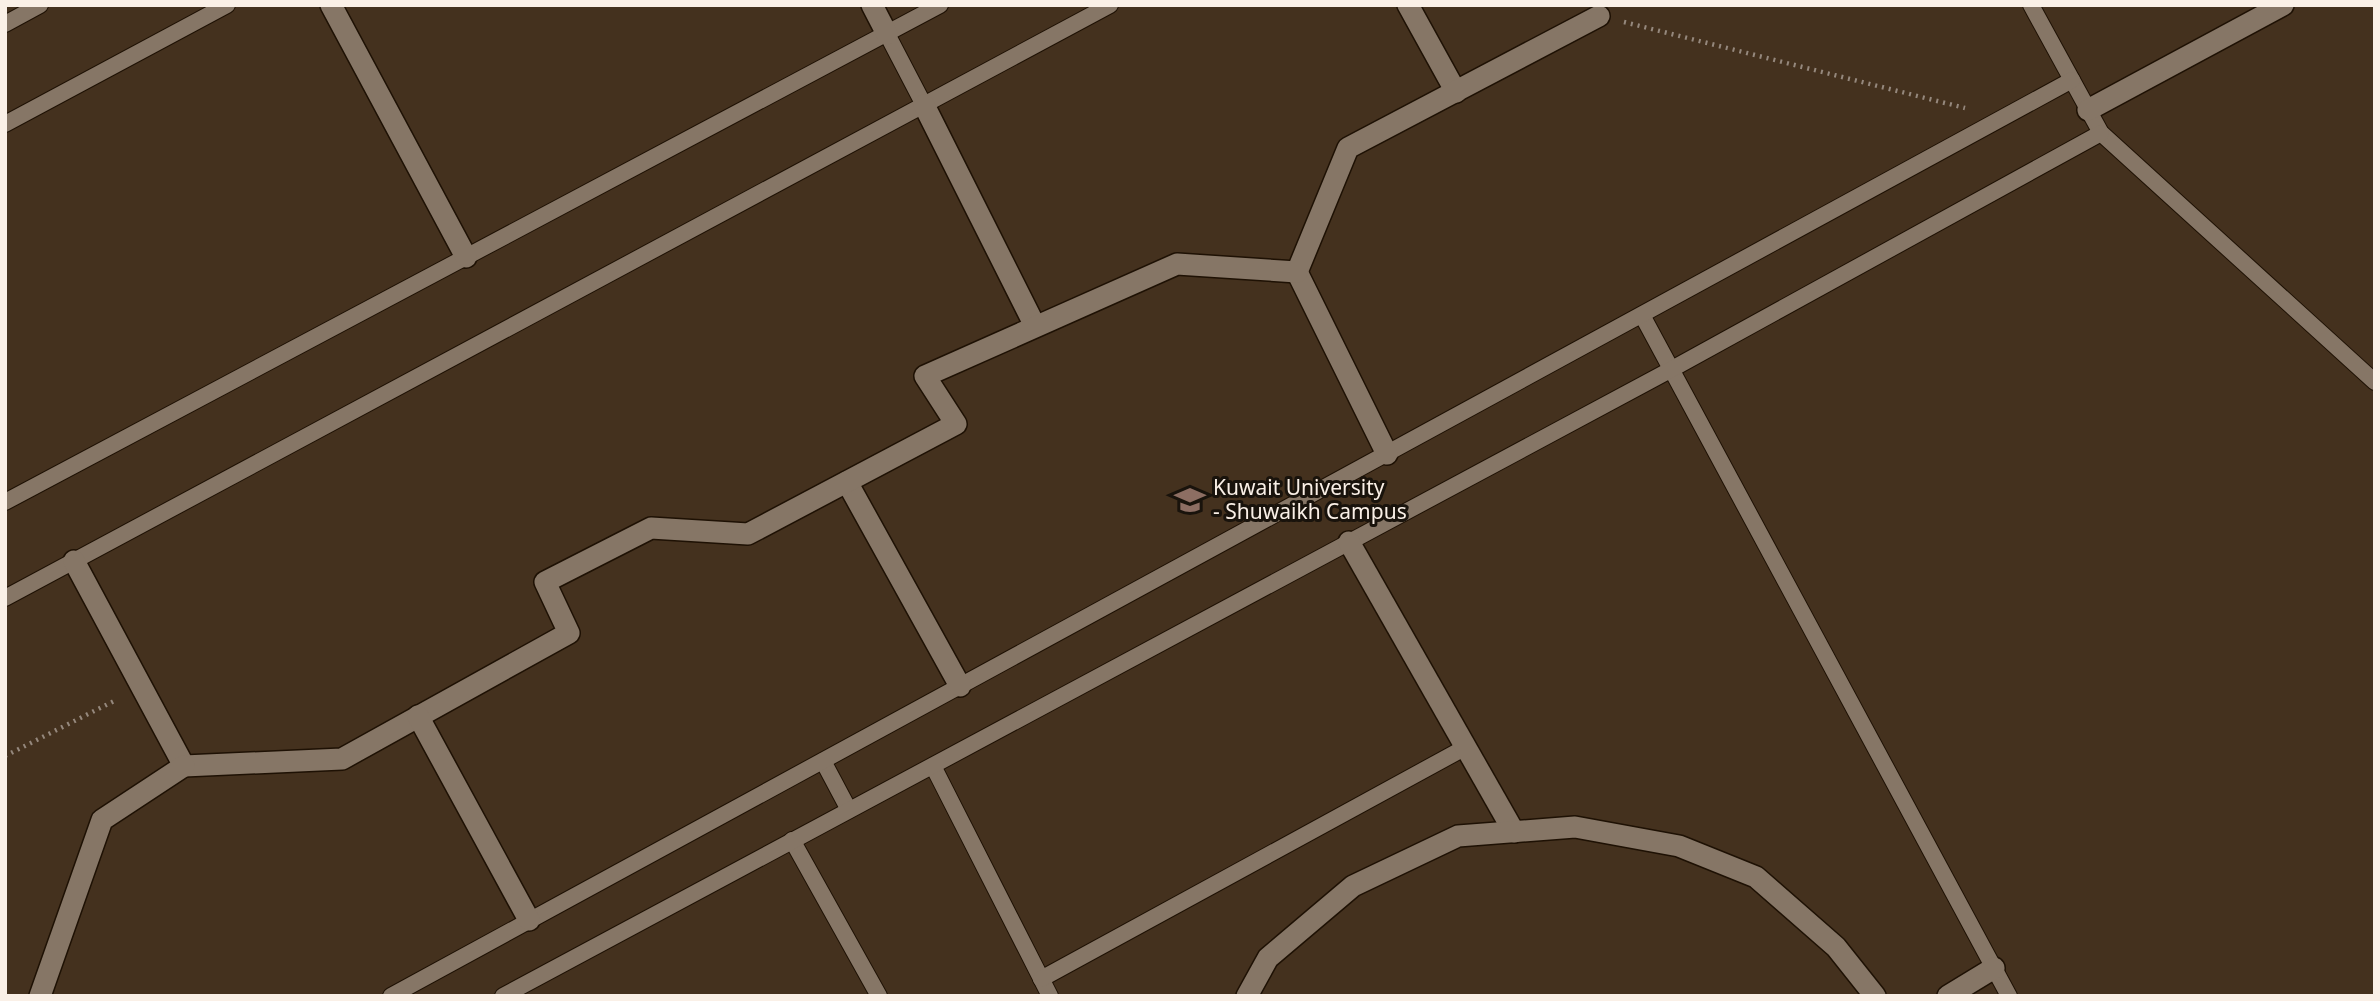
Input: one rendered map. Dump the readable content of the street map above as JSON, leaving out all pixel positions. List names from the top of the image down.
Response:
{
  "places": {
    "school or university": ["Kuwait University - Shuwaikh Campus"]
  }
}
